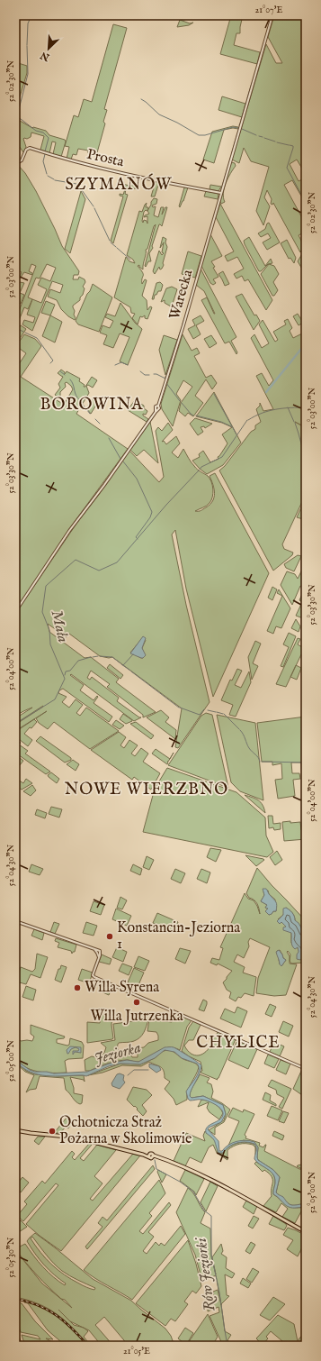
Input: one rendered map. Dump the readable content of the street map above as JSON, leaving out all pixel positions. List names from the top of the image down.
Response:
{
  "streets": {
    "street": ["Prosta", "Warecka"]
  },
  "crossings": [
    ["Prosta", "Warecka"]
  ],
  "districts": [
    "SZYMANÓW",
    "BOROWINA",
    "NOWE WIERZBNO",
    "CHYLICE"
  ],
  "water": ["Mała", "Jeziorka", "Rów Jeziorki"],
  "places": [
    "Konstancin-Jeziorna 1",
    "Willa Syrena",
    "Willa Jutrzenka",
    "Ochotnicza Straż Pożarna w Skolimowie"
  ],
  "north": "bottom left",
  "coordinates": [
    "21°07'E",
    "52°02'30\"N",
    "52°03'00\"N",
    "52°03'30\"N",
    "52°04'00\"N",
    "52°04'30\"N",
    "52°05'00\"N",
    "52°05'30\"N",
    "21°05'E"
  ]
}
